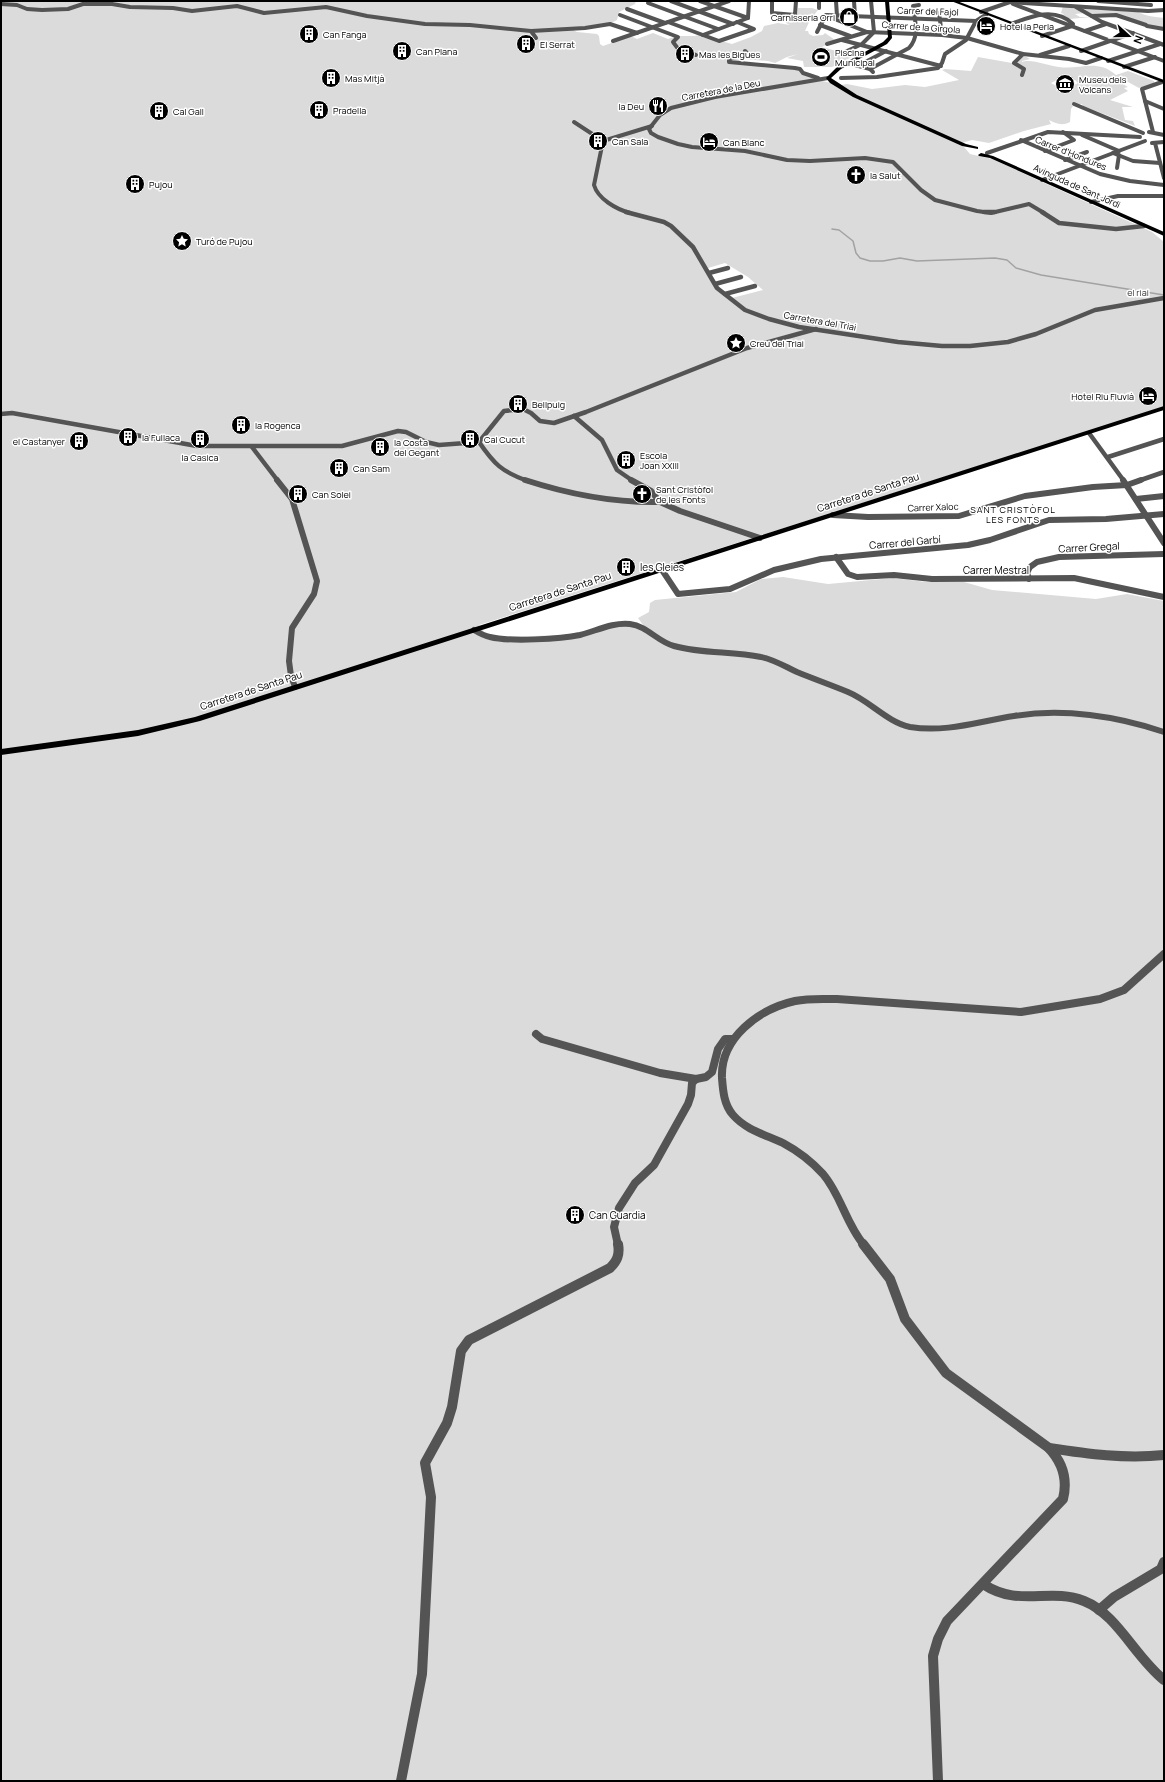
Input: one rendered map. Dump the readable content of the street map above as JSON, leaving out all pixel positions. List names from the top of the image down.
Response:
{
  "streets": {
    "main road": ["Avinguda de Sant Jordi", "Carretera de Santa Pau"],
    "street": [
      "Carrer del Fajol",
      "Carrer de la Gírgola",
      "Carretera de la Deu",
      "Carrer d'Hondures",
      "Carretera del Triai",
      "Carrer Xaloc",
      "Carrer del Garbí",
      "Carrer Gregal",
      "Carrer Mestral"
    ]
  },
  "crossings": [
    ["Carretera de Santa Pau", "Carrer Xaloc"],
    ["Carretera de Santa Pau", "Carrer del Garbí"],
    ["Carrer del Garbí", "Carrer Mestral"],
    ["Carrer Gregal", "Carrer Mestral"]
  ],
  "districts": ["SANT CRISTÒFOL LES FONTS"],
  "parks": ["el riai"],
  "places": {
    "shop": ["Carnisseria Orri"],
    "hotel": ["Hotel la Perla", "Can Blanc", "Hotel Riu Fluvià"],
    "building": [
      "Can Fanga",
      "El Serrat",
      "Can Plana",
      "Mas les Bigues",
      "Mas Mitjà",
      "Pradella",
      "Cal Gall",
      "Can Sala",
      "Pujou",
      "Bellpuig",
      "la Rogenca",
      "la Fullaca",
      "la Casica",
      "Cal Cucut",
      "el Castanyer",
      "la Costa del Gegant",
      "Escola Joan XXIII",
      "Can Sam",
      "Can Solei",
      "les Gleies",
      "Can Guardia"
    ],
    "sports": ["Piscina Municipal"],
    "museum": ["Museu dels Volcans"],
    "restaurant": ["la Deu"],
    "church": ["la Salut", "Sant Cristòfol de les Fonts"],
    "place": ["Turó de Pujou", "Creu del Triai"]
  },
  "north": "right"
}
